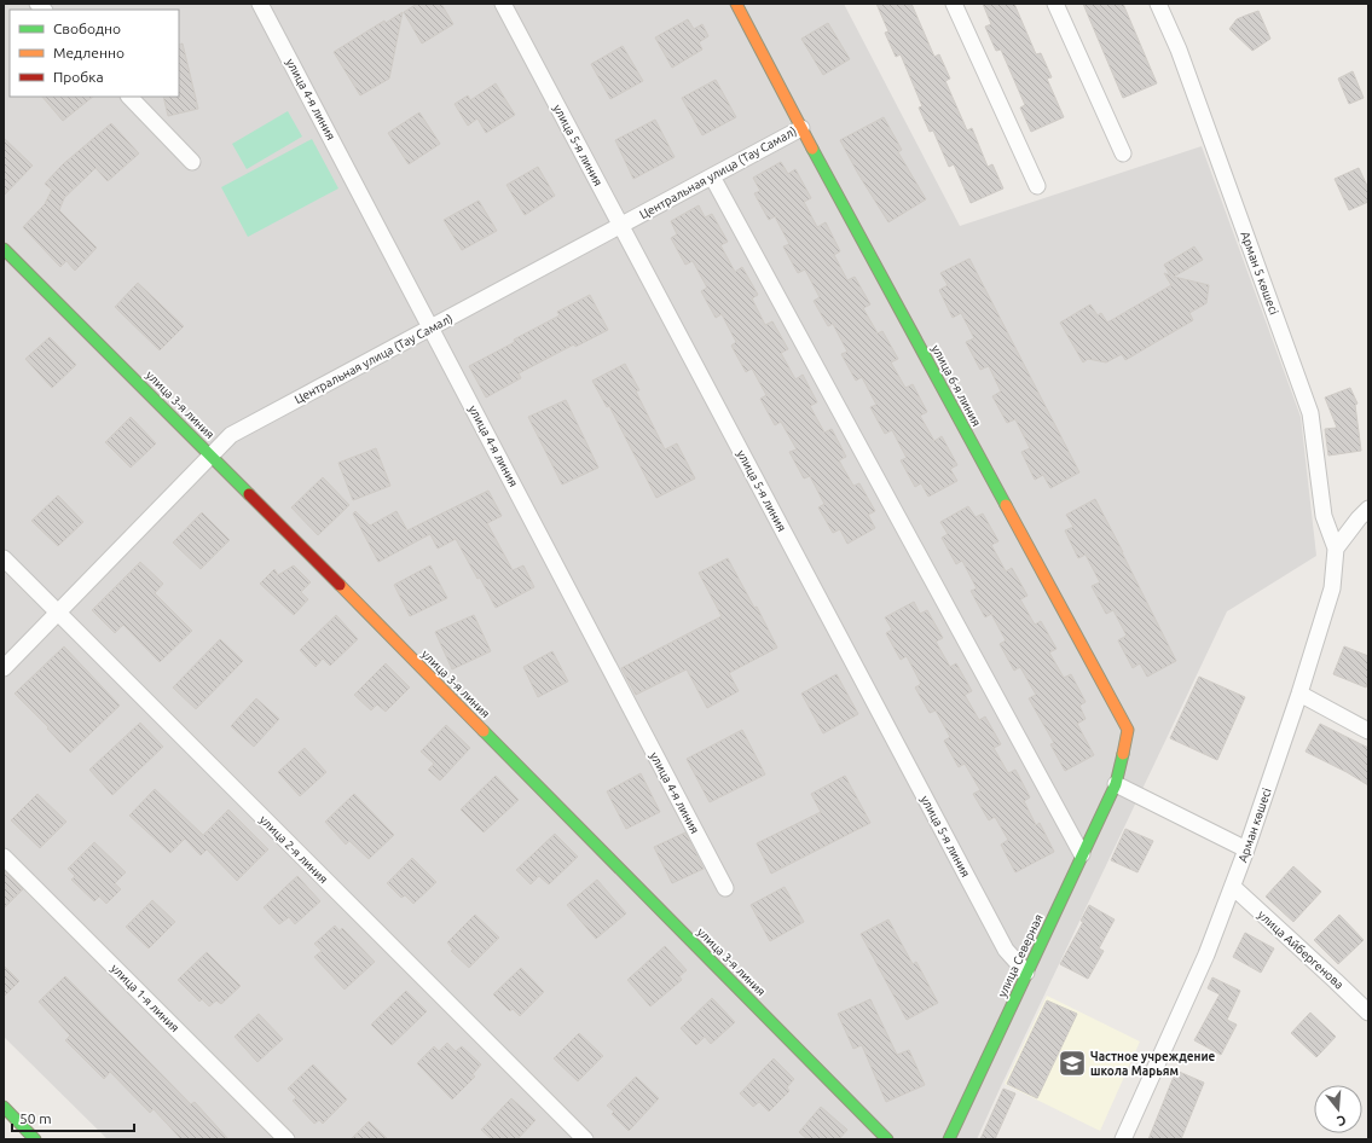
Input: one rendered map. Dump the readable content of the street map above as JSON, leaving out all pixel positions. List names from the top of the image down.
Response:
{
  "streets": {
    "street": [
      "улица 4-я линия",
      "улица 5-я линия",
      "Центральная улица (Тау Самал)",
      "Арман 5 көшесі",
      "улица 6-я линия",
      "улица 3-я линия",
      "Арман көшесі",
      "улица 2-я линия",
      "улица Айбергенова",
      "улица Северная",
      "улица 1-я линия"
    ]
  },
  "crossings": [
    ["улица 4-я линия", "Центральная улица (Тау Самал)"],
    ["улица 5-я линия", "Центральная улица (Тау Самал)"],
    ["улица 5-я линия", "улица Северная"],
    ["Центральная улица (Тау Самал)", "улица 6-я линия"],
    ["Центральная улица (Тау Самал)", "улица 3-я линия"],
    ["Центральная улица (Тау Самал)", "улица 2-я линия"],
    ["Арман 5 көшесі", "Арман көшесі"],
    ["улица 6-я линия", "улица Северная"],
    ["Арман көшесі", "улица Айбергенова"]
  ],
  "places": {
    "school or university": ["Частное учреждение школа Марьям"]
  },
  "legend": ["Свободно", "Медленно", "Пробка"],
  "scale_bar": "50 m",
  "north": "bottom"
}
